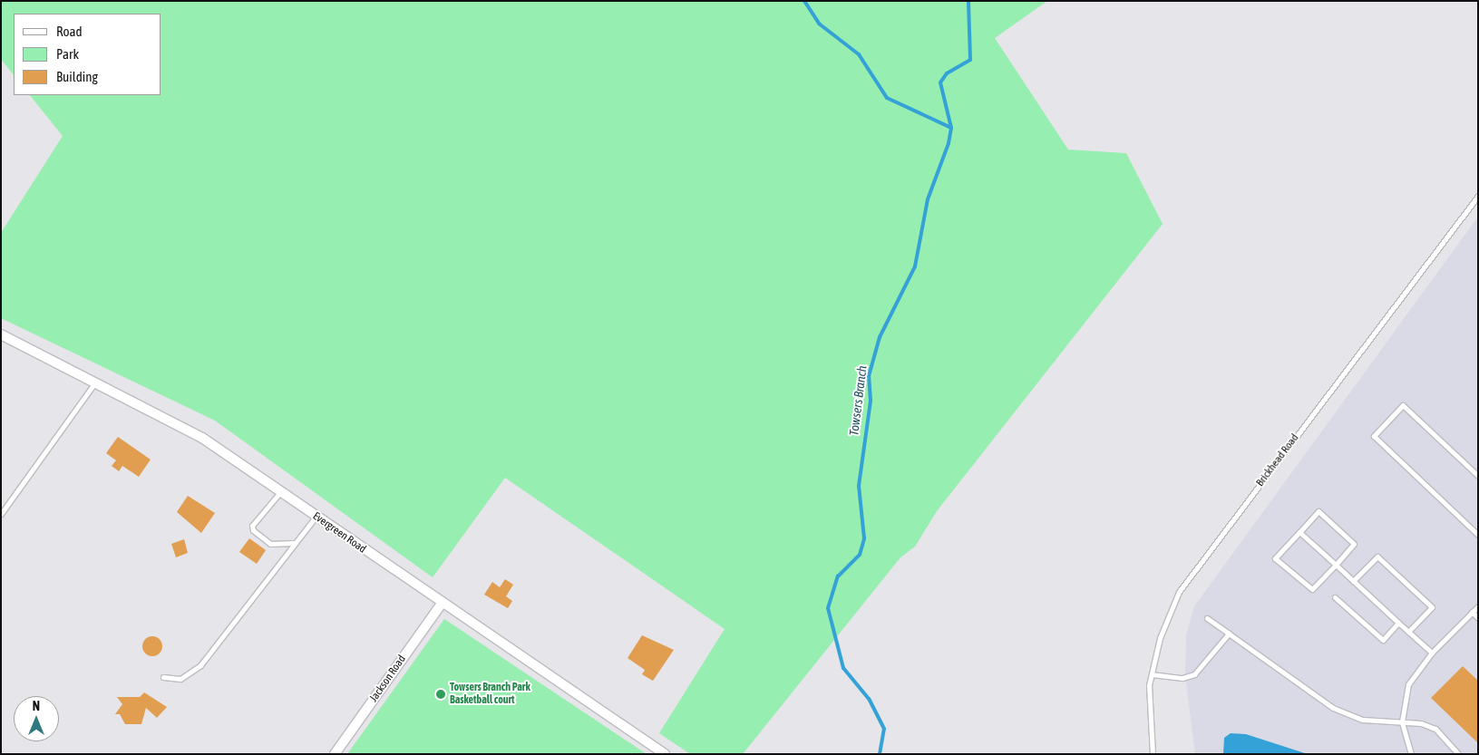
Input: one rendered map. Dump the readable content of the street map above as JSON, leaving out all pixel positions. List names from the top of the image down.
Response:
{
  "streets": {
    "street": ["Evergreen Road", "Jackson Road"],
    "lane": ["Brickhead Road"]
  },
  "crossings": [
    ["Evergreen Road", "Jackson Road"]
  ],
  "water": ["Towsers Branch"],
  "places": ["Towsers Branch Park Basketball court"],
  "legend": ["Road", "Park", "Building"],
  "north": "top"
}
